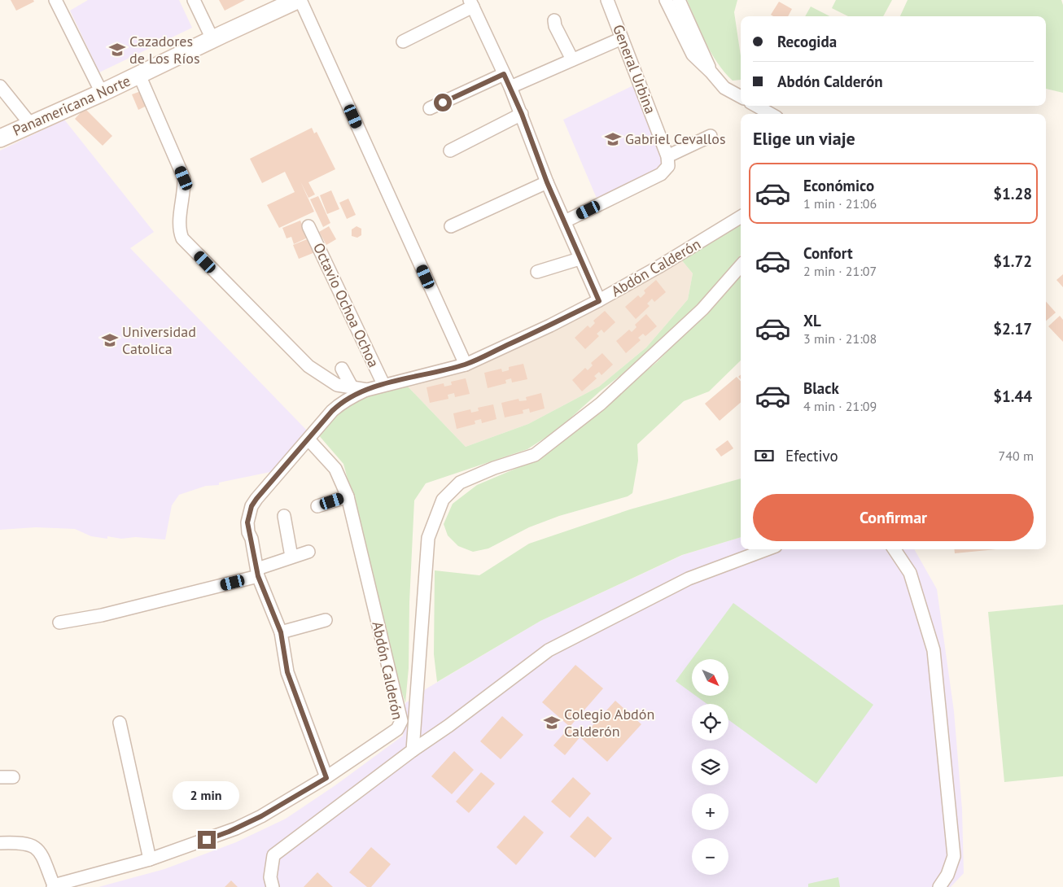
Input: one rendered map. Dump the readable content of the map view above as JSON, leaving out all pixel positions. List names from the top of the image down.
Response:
{
  "streets": {
    "main road": ["Panamericana Norte"],
    "street": ["General Urbina", "Abdón Calderón", "Octavio Ochoa Ochoa"]
  },
  "crossings": [
    ["Panamericana Norte", "Abdón Calderón"],
    ["Abdón Calderón", "Octavio Ochoa Ochoa"]
  ],
  "places": {
    "school or university": [
      "Cazadores de Los Ríos",
      "Gabriel Cevallos",
      "Universidad Catolica",
      "Colegio Abdón Calderón"
    ]
  },
  "north": "bottom right",
  "page": {
    "banner": ["Recogida", "Abdón Calderón"],
    "heading": "Elige un viaje",
    "list": [
      {
        "name": "Económico",
        "note": "1 min · 21:06",
        "value": "$1.28"
      },
      {
        "name": "Confort",
        "note": "2 min · 21:07",
        "value": "$1.72"
      },
      {
        "name": "XL",
        "note": "3 min · 21:08",
        "value": "$2.17"
      },
      {
        "name": "Black",
        "note": "4 min · 21:09",
        "value": "$1.44"
      }
    ],
    "pay": ["Efectivo", "740 m"],
    "buttons": "Confirmar",
    "map_buttons": ["+", "−"],
    "bubble": "2 min"
  }
}
